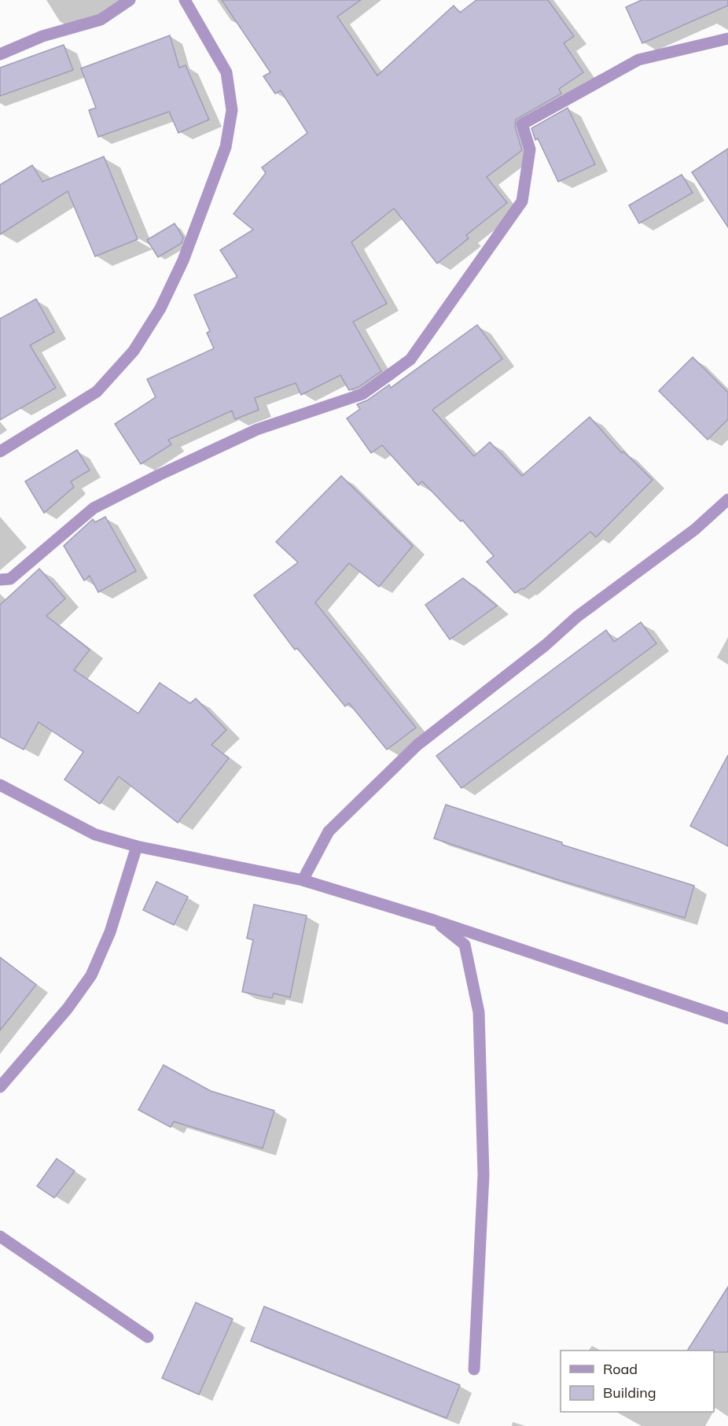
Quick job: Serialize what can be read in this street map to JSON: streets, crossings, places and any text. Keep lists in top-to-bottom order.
{
  "legend": ["Road", "Building"]
}
